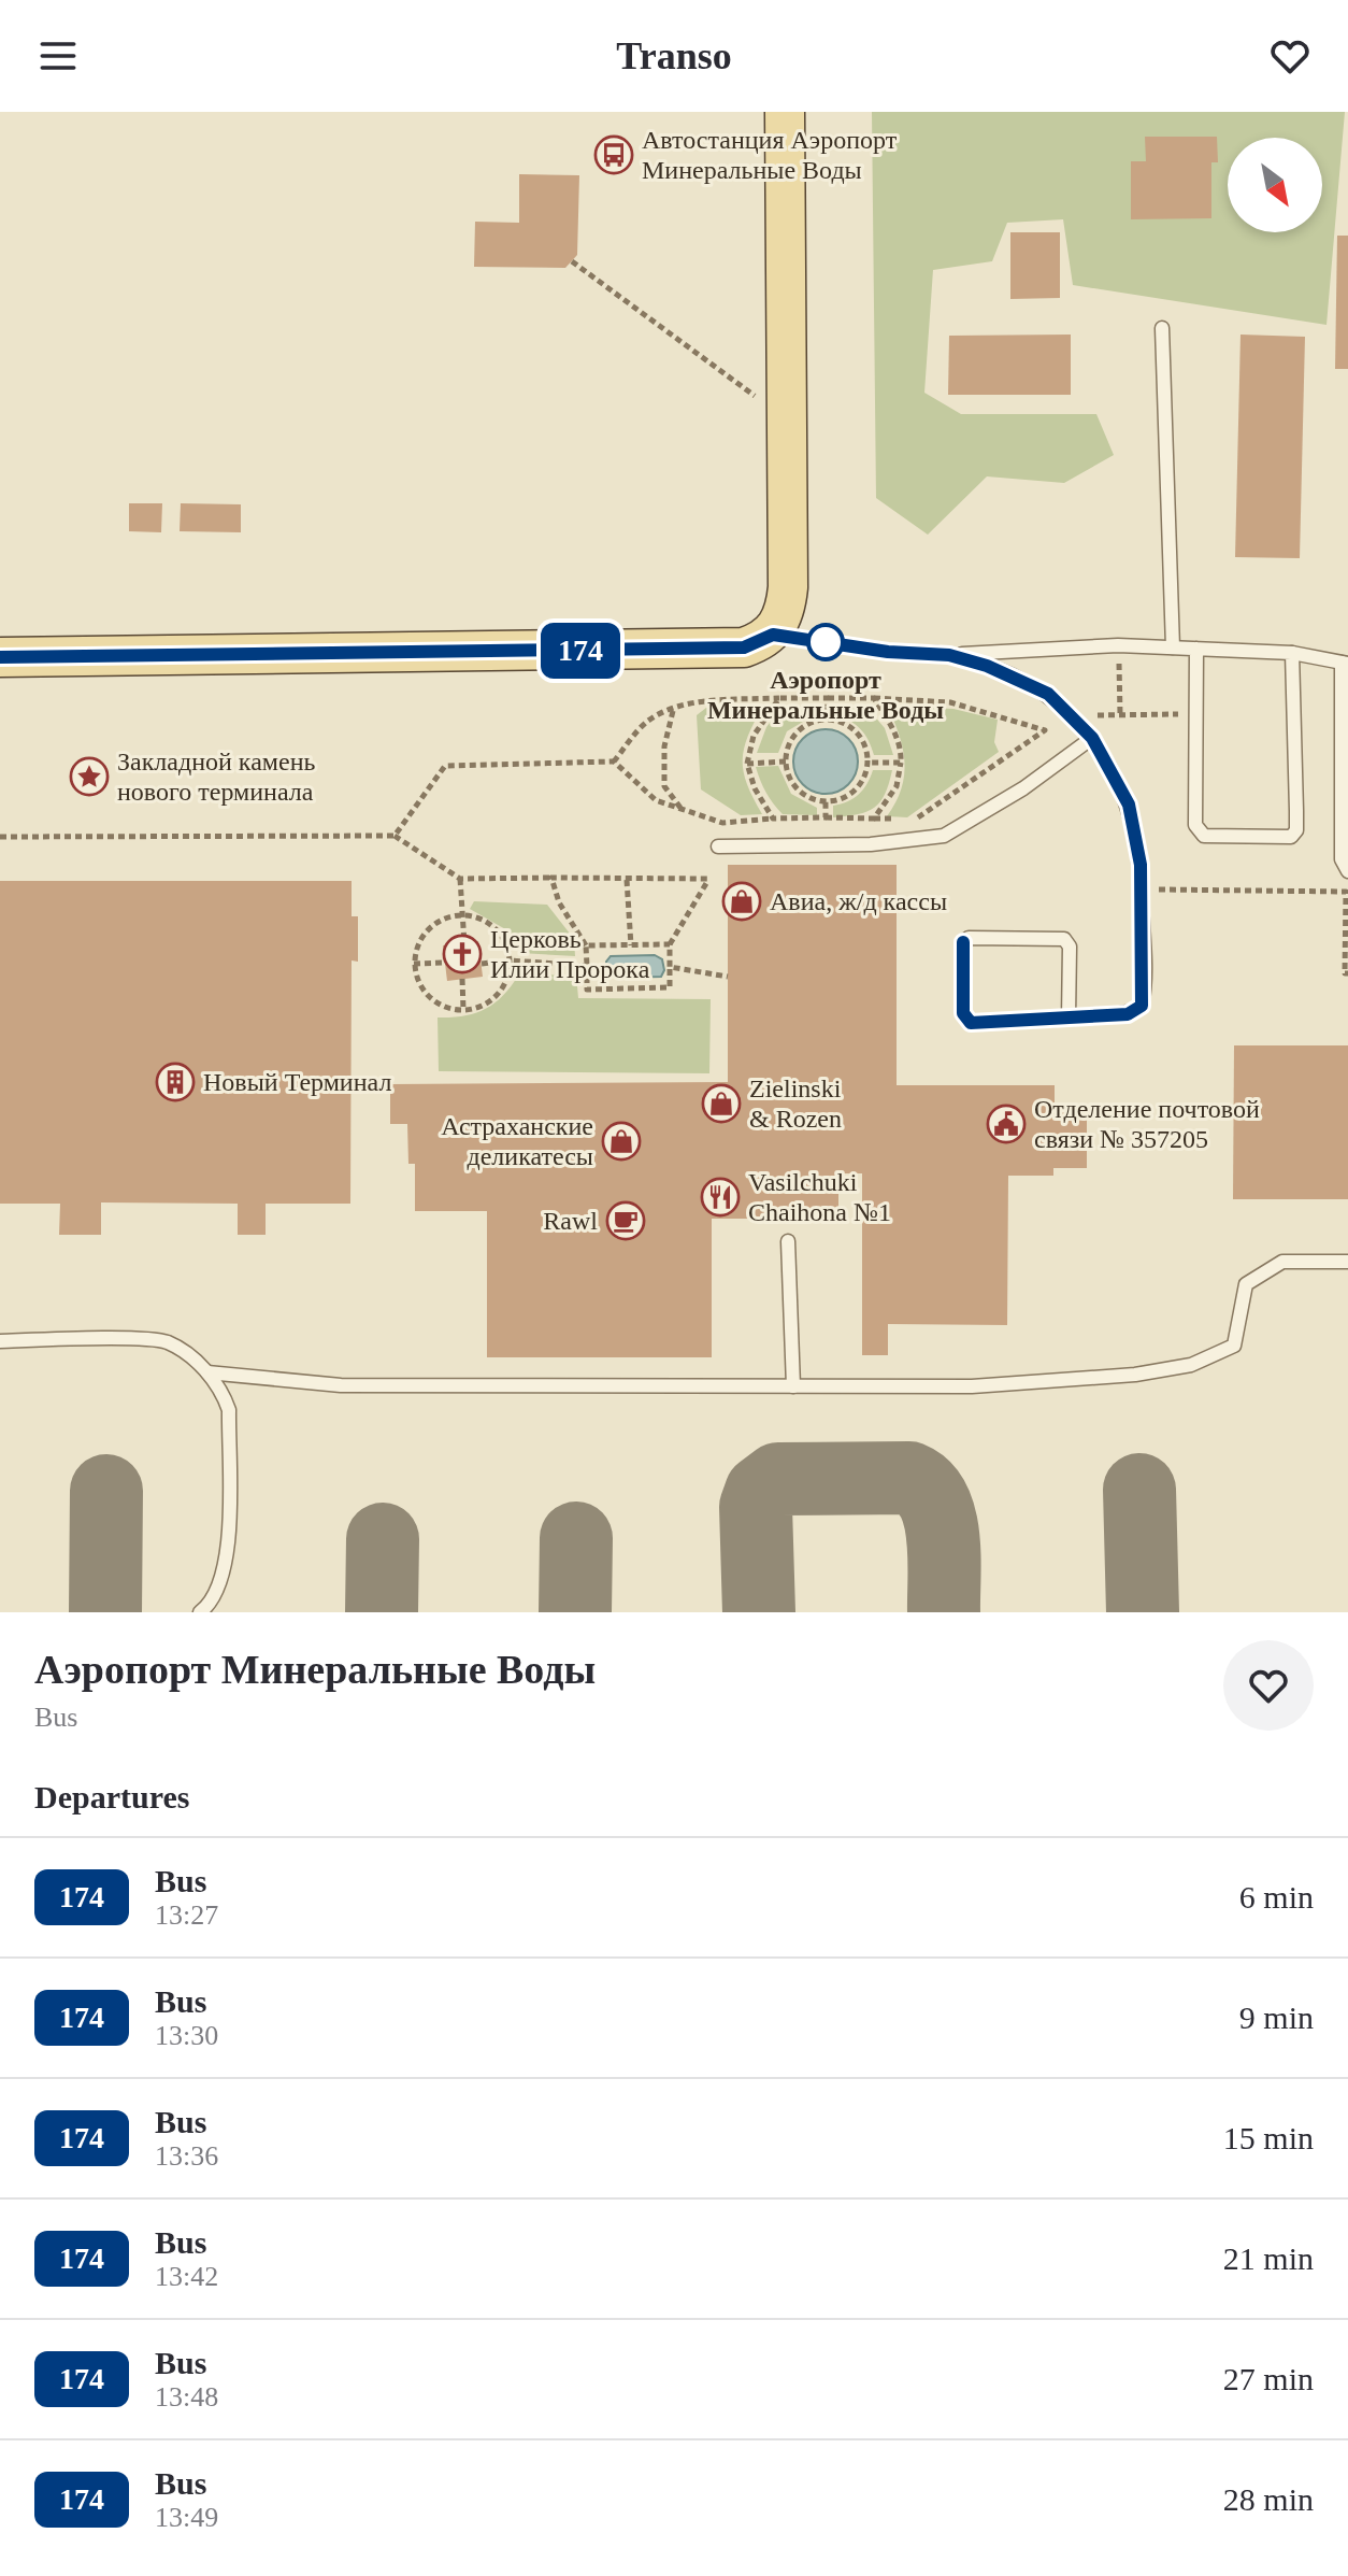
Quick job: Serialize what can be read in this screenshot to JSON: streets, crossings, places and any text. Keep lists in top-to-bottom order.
{
  "places": {
    "bus stop": ["Автостанция Аэропорт Минеральные Воды"],
    "other": ["Аэропорт Минеральные Воды"],
    "place": ["Закладной камень нового терминала"],
    "shop": ["Авиа, ж/д кассы", "Zielinski & Rozen", "Астраханские деликатесы"],
    "church": ["Церковь Илии Пророка"],
    "building": ["Новый Терминал"],
    "public building": ["Отделение почтовой связи № 357205"],
    "restaurant": ["Vasilchuki Chaihona №1"],
    "cafe": ["Rawl"]
  },
  "lines": ["bus line 174"],
  "north": "bottom right",
  "page": {
    "header": "Transo",
    "on_map": "174",
    "heading": [
      ["Аэропорт Минеральные Воды", "Bus"],
      "Departures"
    ],
    "list": [
      {
        "mark": "174",
        "name": "Bus",
        "note": "13:27",
        "value": "6 min"
      },
      {
        "mark": "174",
        "name": "Bus",
        "note": "13:30",
        "value": "9 min"
      },
      {
        "mark": "174",
        "name": "Bus",
        "note": "13:36",
        "value": "15 min"
      },
      {
        "mark": "174",
        "name": "Bus",
        "note": "13:42",
        "value": "21 min"
      },
      {
        "mark": "174",
        "name": "Bus",
        "note": "13:48",
        "value": "27 min"
      },
      {
        "mark": "174",
        "name": "Bus",
        "note": "13:49",
        "value": "28 min"
      }
    ]
  }
}
